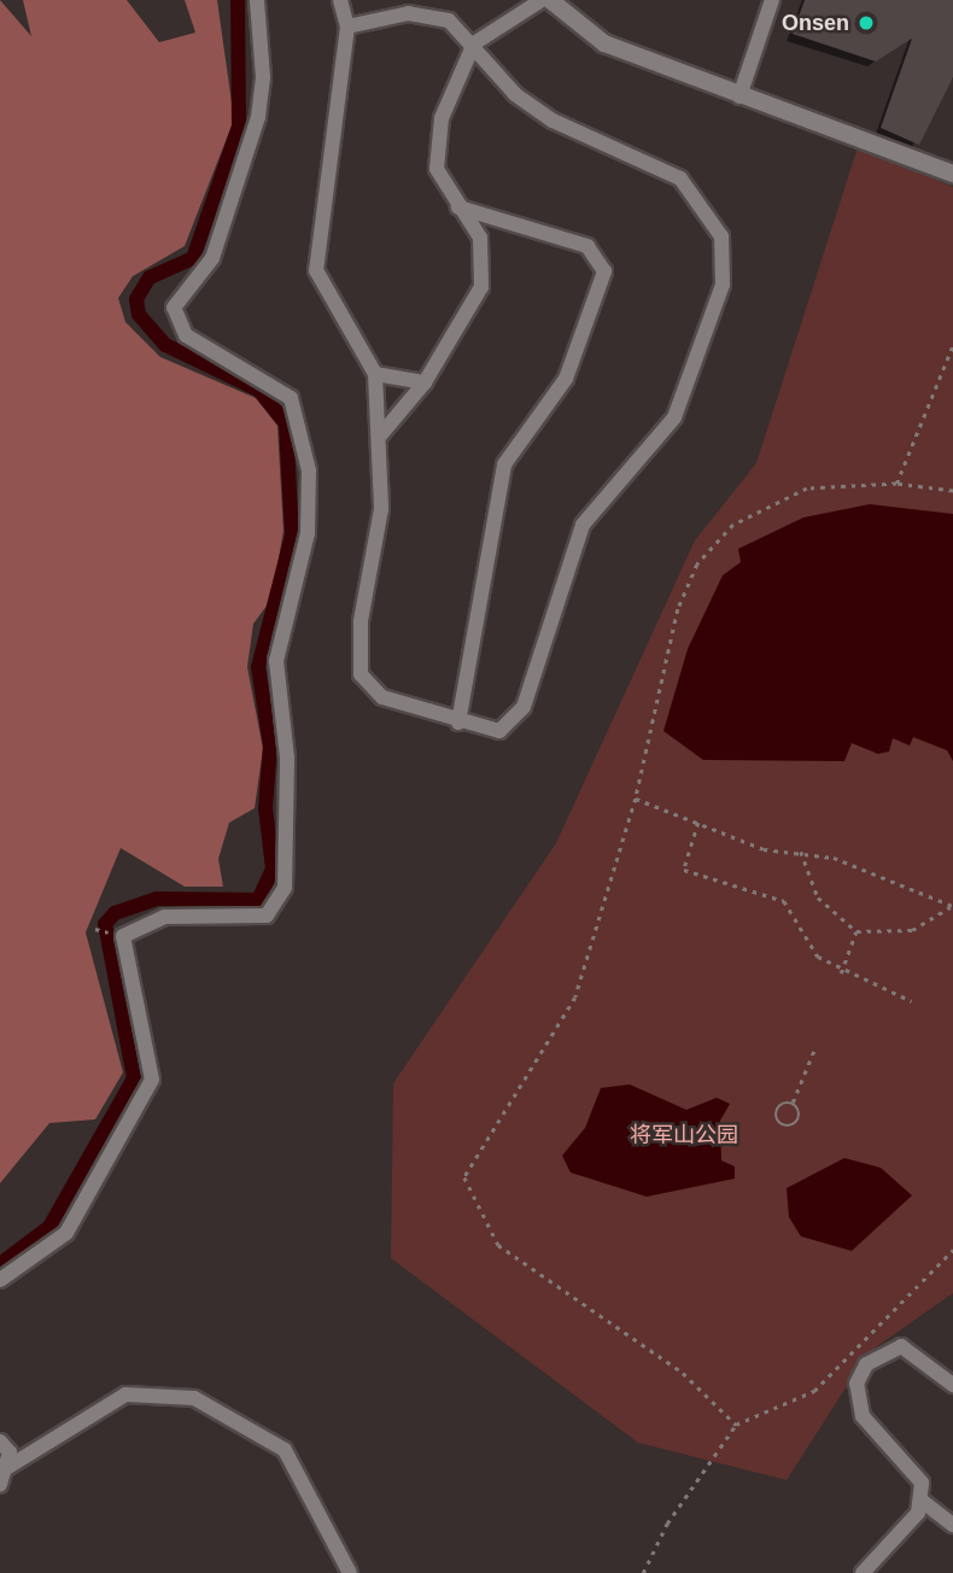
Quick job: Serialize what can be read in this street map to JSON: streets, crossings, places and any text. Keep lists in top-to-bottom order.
{
  "parks": ["将军山公园"],
  "places": ["Onsen"]
}
